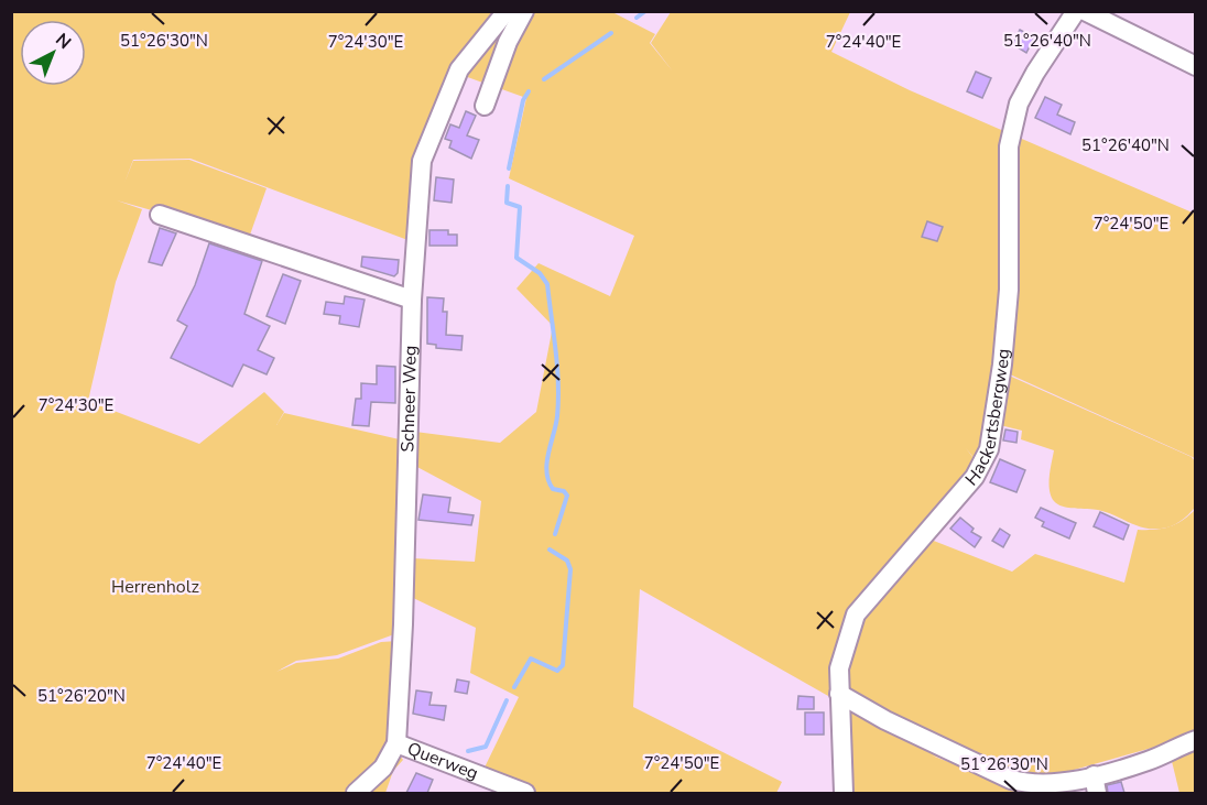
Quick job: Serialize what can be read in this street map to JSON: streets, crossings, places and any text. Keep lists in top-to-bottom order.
{
  "streets": {
    "street": ["Schneer Weg", "Hackertsbergweg", "Querweg"]
  },
  "crossings": [
    ["Schneer Weg", "Querweg"]
  ],
  "parks": ["Herrenholz"],
  "north": "top right",
  "coordinates": [
    "51°26'30\"N",
    "51°26'40\"N",
    "7°24'30\"E",
    "7°24'40\"E",
    "7°24'50\"E",
    "51°26'20\"N"
  ]
}
